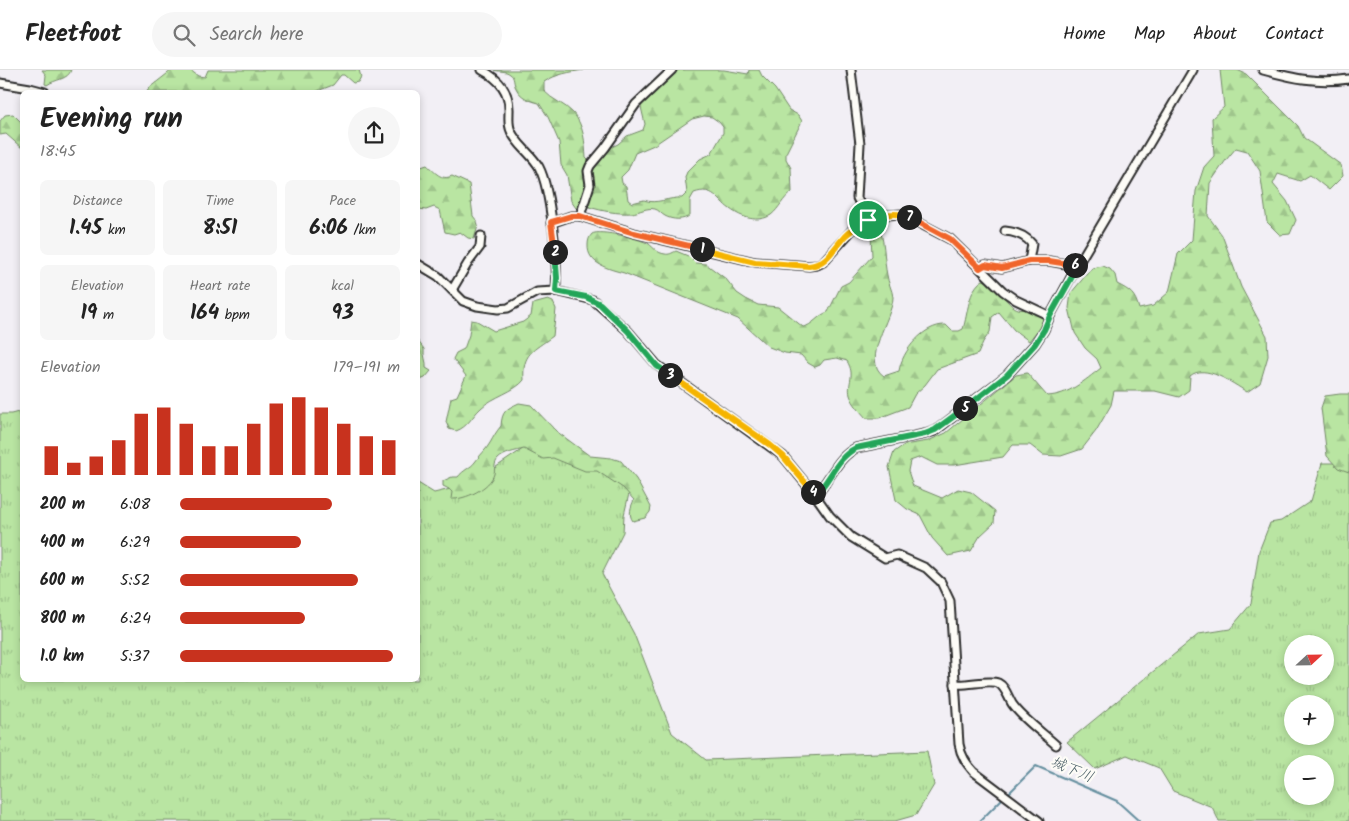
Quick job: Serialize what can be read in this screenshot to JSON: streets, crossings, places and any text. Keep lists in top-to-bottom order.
{
  "water": ["城下川"],
  "north": "right",
  "page": {
    "header": "Fleetfoot",
    "search": "Search here",
    "nav": [
      "Home",
      "Map",
      "About",
      "Contact"
    ],
    "heading": ["Evening run", "18:45"],
    "stats": [
      ["Distance", "1.45 km"],
      ["Time", "8:51"],
      ["Pace", "6:06 /km"],
      ["Elevation", "19 m"],
      ["Heart rate", "164 bpm"],
      ["kcal", "93"]
    ],
    "pins": [
      "7",
      "1",
      "2",
      "6",
      "3",
      "5",
      "4"
    ],
    "chart": ["Elevation", "179–191 m"],
    "list": [
      {
        "name": "200 m",
        "note": "6:08"
      },
      {
        "name": "400 m",
        "note": "6:29"
      },
      {
        "name": "600 m",
        "note": "5:52"
      },
      {
        "name": "800 m",
        "note": "6:24"
      },
      {
        "name": "1.0 km",
        "note": "5:37"
      }
    ],
    "map_buttons": ["+", "−"]
  }
}
